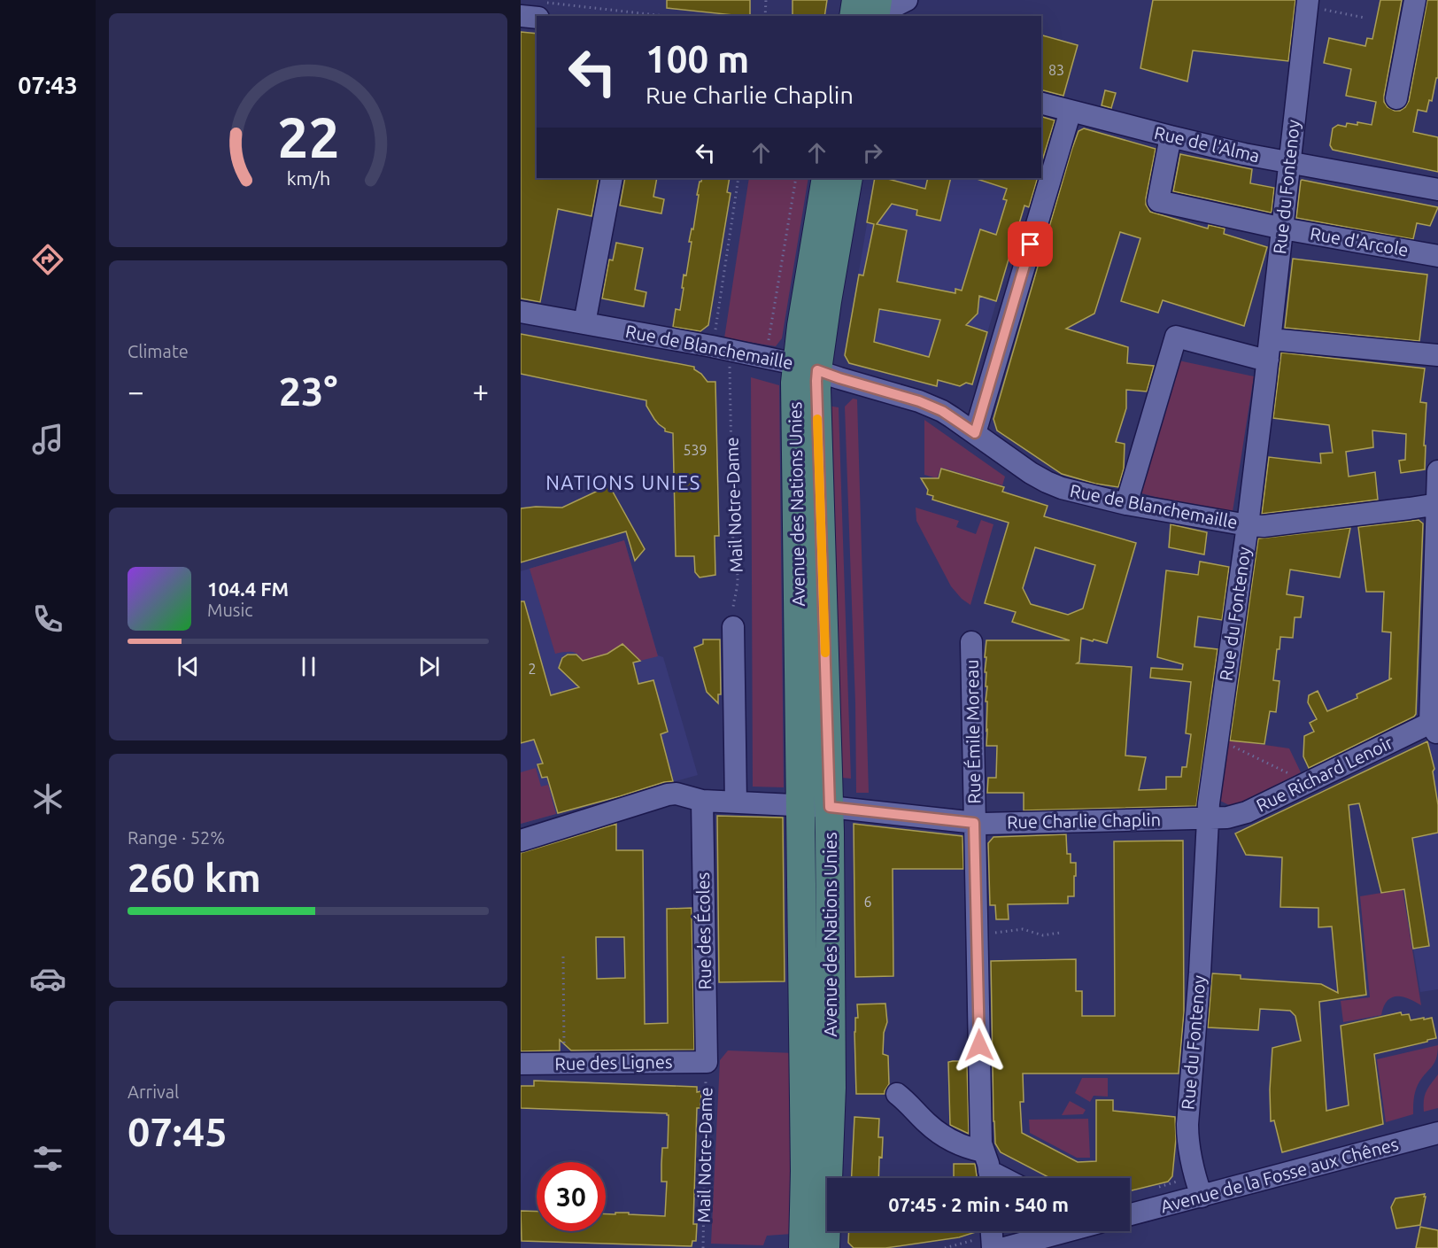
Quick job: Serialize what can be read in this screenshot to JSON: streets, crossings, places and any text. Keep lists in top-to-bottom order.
{
  "streets": {
    "main road": ["Avenue des Nations Unies"],
    "street": [
      "Rue de l'Alma",
      "Rue du Fontenoy",
      "Rue d'Arcole",
      "Rue de Blanchemaille",
      "Rue Émile Moreau",
      "Rue Richard Lenoir",
      "Rue Charlie Chaplin",
      "Rue des Écoles",
      "Rue des Lignes",
      "Avenue de la Fosse aux Chênes"
    ],
    "path": ["Mail Notre-Dame"]
  },
  "crossings": [
    ["Rue de l'Alma", "Rue du Fontenoy"],
    ["Rue de l'Alma", "Rue d'Arcole"],
    ["Rue du Fontenoy", "Rue d'Arcole"],
    ["Rue du Fontenoy", "Rue de Blanchemaille"],
    ["Rue du Fontenoy", "Rue Richard Lenoir"],
    ["Rue du Fontenoy", "Rue Charlie Chaplin"],
    ["Rue du Fontenoy", "Avenue de la Fosse aux Chênes"],
    ["Rue de Blanchemaille", "Avenue des Nations Unies"],
    ["Avenue des Nations Unies", "Rue Charlie Chaplin"],
    ["Mail Notre-Dame", "Rue des Écoles"],
    ["Mail Notre-Dame", "Rue des Lignes"],
    ["Rue Émile Moreau", "Rue Charlie Chaplin"],
    ["Rue Richard Lenoir", "Rue Charlie Chaplin"],
    ["Rue Charlie Chaplin", "Rue des Écoles"],
    ["Rue des Écoles", "Rue des Lignes"]
  ],
  "districts": ["NATIONS UNIES"],
  "house_numbers": [
    "83",
    "539",
    "2",
    "6"
  ],
  "page": {
    "tabs": "07:43",
    "turn": ["100 m", "Rue Charlie Chaplin"],
    "tile": [
      "Climate",
      ["Range · 52%", "260 km"],
      ["Arrival", "07:45"]
    ],
    "heat": ["−", "23°", "+"],
    "song": ["104.4 FM", "Music"],
    "limit": "30",
    "trip": "07:45 · 2 min · 540 m",
    "gauge": ["22", "km/h"]
  }
}
